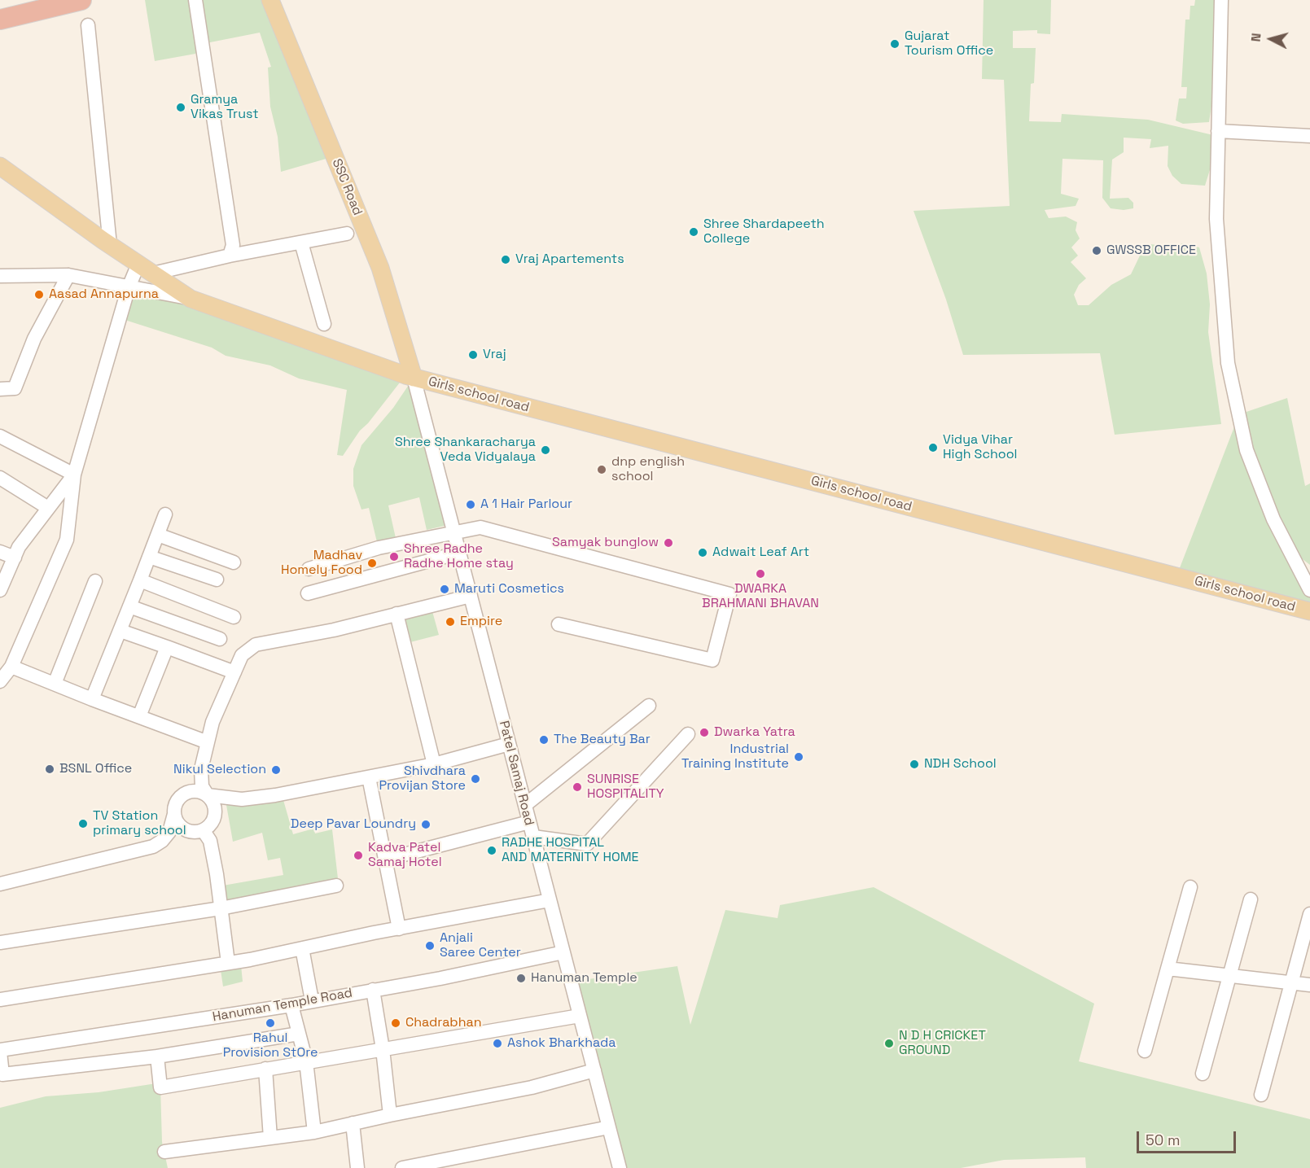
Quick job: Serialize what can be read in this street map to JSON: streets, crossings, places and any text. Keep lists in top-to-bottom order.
{
  "streets": {
    "main road": ["SSC Road", "Girls school road"],
    "street": ["Patel Samaj Road", "Hanuman Temple Road"]
  },
  "crossings": [
    ["SSC Road", "Girls school road"],
    ["SSC Road", "Patel Samaj Road"],
    ["Girls school road", "Patel Samaj Road"],
    ["Patel Samaj Road", "Hanuman Temple Road"]
  ],
  "places": [
    "Gujarat Tourism Office",
    "Gramya Vikas Trust",
    "Shree Shardapeeth College",
    "GWSSB OFFICE",
    "Vraj Apartements",
    "Aasad Annapurna",
    "Vraj",
    "Vidya Vihar High School",
    "Shree Shankaracharya Veda Vidyalaya",
    "dnp english school",
    "A 1 Hair Parlour",
    "Samyak bunglow",
    "Adwait Leaf Art",
    "Shree Radhe Radhe Home stay",
    "Madhav Homely Food",
    "DWARKA BRAHMANI BHAVAN",
    "Maruti Cosmetics",
    "Empire",
    "Dwarka Yatra",
    "The Beauty Bar",
    "Industrial Training Institute",
    "NDH School",
    "BSNL Office",
    "Nikul Selection",
    "Shivdhara Provijan Store",
    "SUNRISE HOSPITALITY",
    "TV Station primary school",
    "Deep Pavar Loundry",
    "RADHE HOSPITAL AND MATERNITY HOME",
    "Kadva Patel Samaj Hotel",
    "Anjali Saree Center",
    "Hanuman Temple",
    "Rahul Provision StOre",
    "Chadrabhan",
    "Ashok Bharkhada",
    "N D H CRICKET GROUND"
  ],
  "scale_bar": "50 m",
  "north": "left"
}
